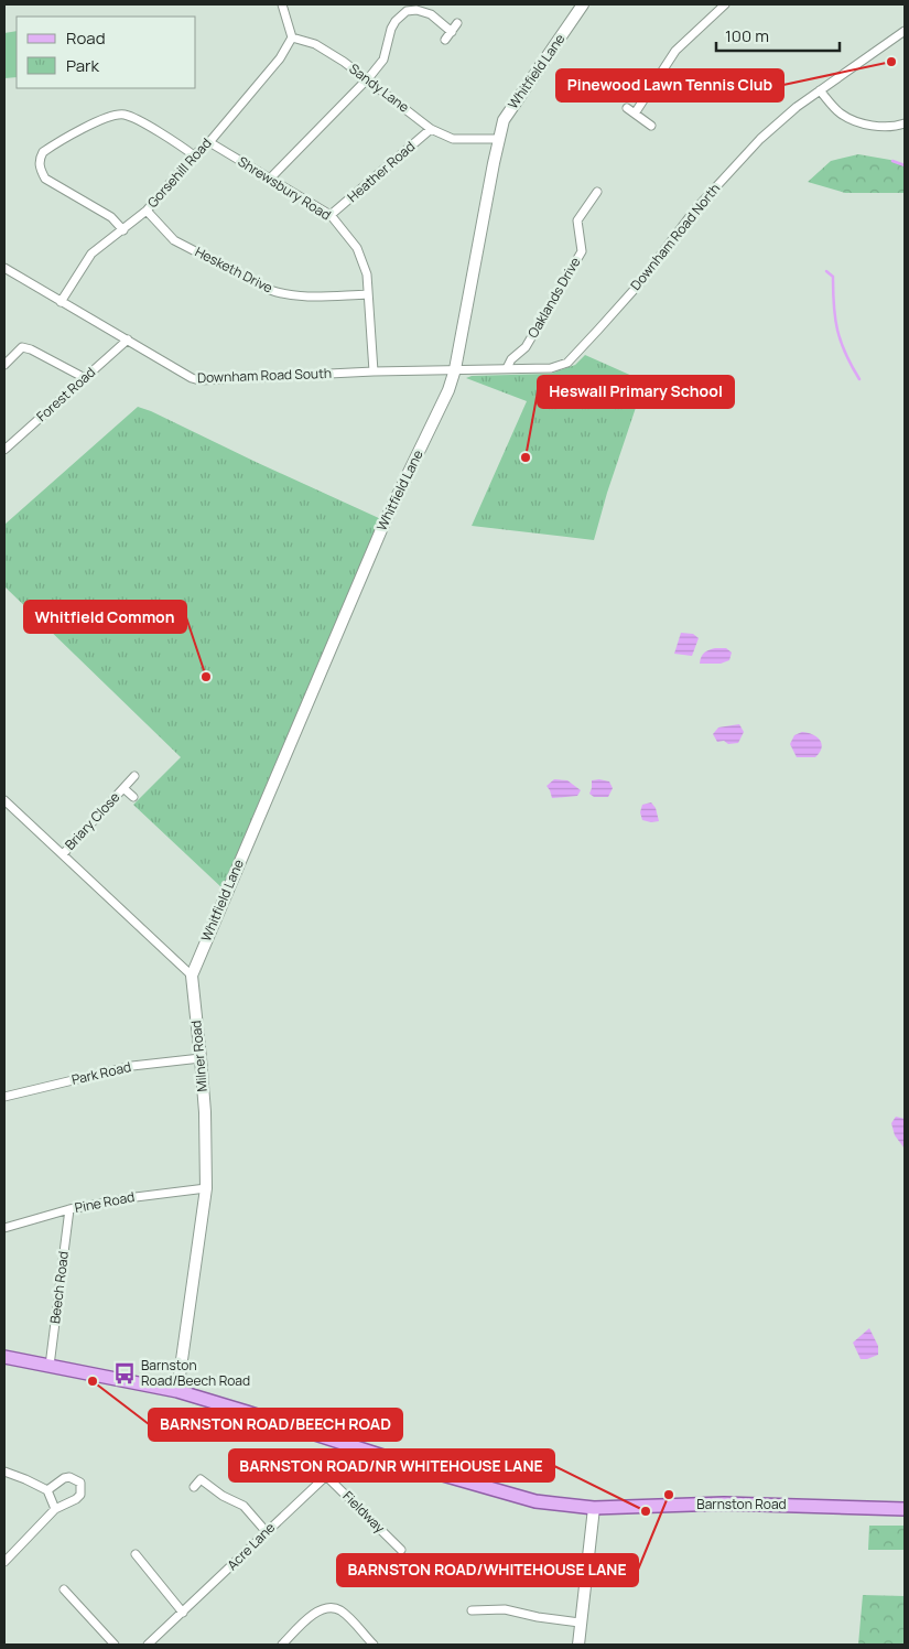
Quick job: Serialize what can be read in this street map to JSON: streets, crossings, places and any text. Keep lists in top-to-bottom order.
{
  "streets": {
    "main road": ["Barnston Road"],
    "street": [
      "Whitfield Lane",
      "Sandy Lane",
      "Heather Road",
      "Gorsehill Road",
      "Shrewsbury Road",
      "Downham Road North",
      "Hesketh Drive",
      "Oaklands Drive",
      "Downham Road South",
      "Forest Road",
      "Briary Close",
      "Milner Road",
      "Park Road",
      "Pine Road",
      "Beech Road",
      "Fieldway",
      "Acre Lane"
    ]
  },
  "crossings": [
    ["Whitfield Lane", "Sandy Lane"],
    ["Whitfield Lane", "Downham Road North"],
    ["Whitfield Lane", "Downham Road South"],
    ["Whitfield Lane", "Milner Road"],
    ["Sandy Lane", "Heather Road"],
    ["Sandy Lane", "Gorsehill Road"],
    ["Heather Road", "Shrewsbury Road"],
    ["Gorsehill Road", "Shrewsbury Road"],
    ["Gorsehill Road", "Hesketh Drive"],
    ["Gorsehill Road", "Downham Road South"],
    ["Shrewsbury Road", "Hesketh Drive"],
    ["Shrewsbury Road", "Downham Road South"],
    ["Downham Road North", "Oaklands Drive"],
    ["Downham Road North", "Downham Road South"],
    ["Downham Road South", "Forest Road"],
    ["Milner Road", "Park Road"],
    ["Milner Road", "Pine Road"],
    ["Milner Road", "Barnston Road"],
    ["Pine Road", "Beech Road"],
    ["Beech Road", "Barnston Road"],
    ["Barnston Road", "Acre Lane"],
    ["Fieldway", "Acre Lane"]
  ],
  "places": {
    "other": [
      "Pinewood Lawn Tennis Club",
      "Heswall Primary School",
      "Whitfield Common",
      "BARNSTON ROAD/BEECH ROAD",
      "BARNSTON ROAD/WHITEHOUSE LANE",
      "BARNSTON ROAD/NR WHITEHOUSE LANE"
    ],
    "bus stop": ["Barnston Road/Beech Road"]
  },
  "legend": ["Road", "Park"],
  "scale_bar": "100 m"
}
